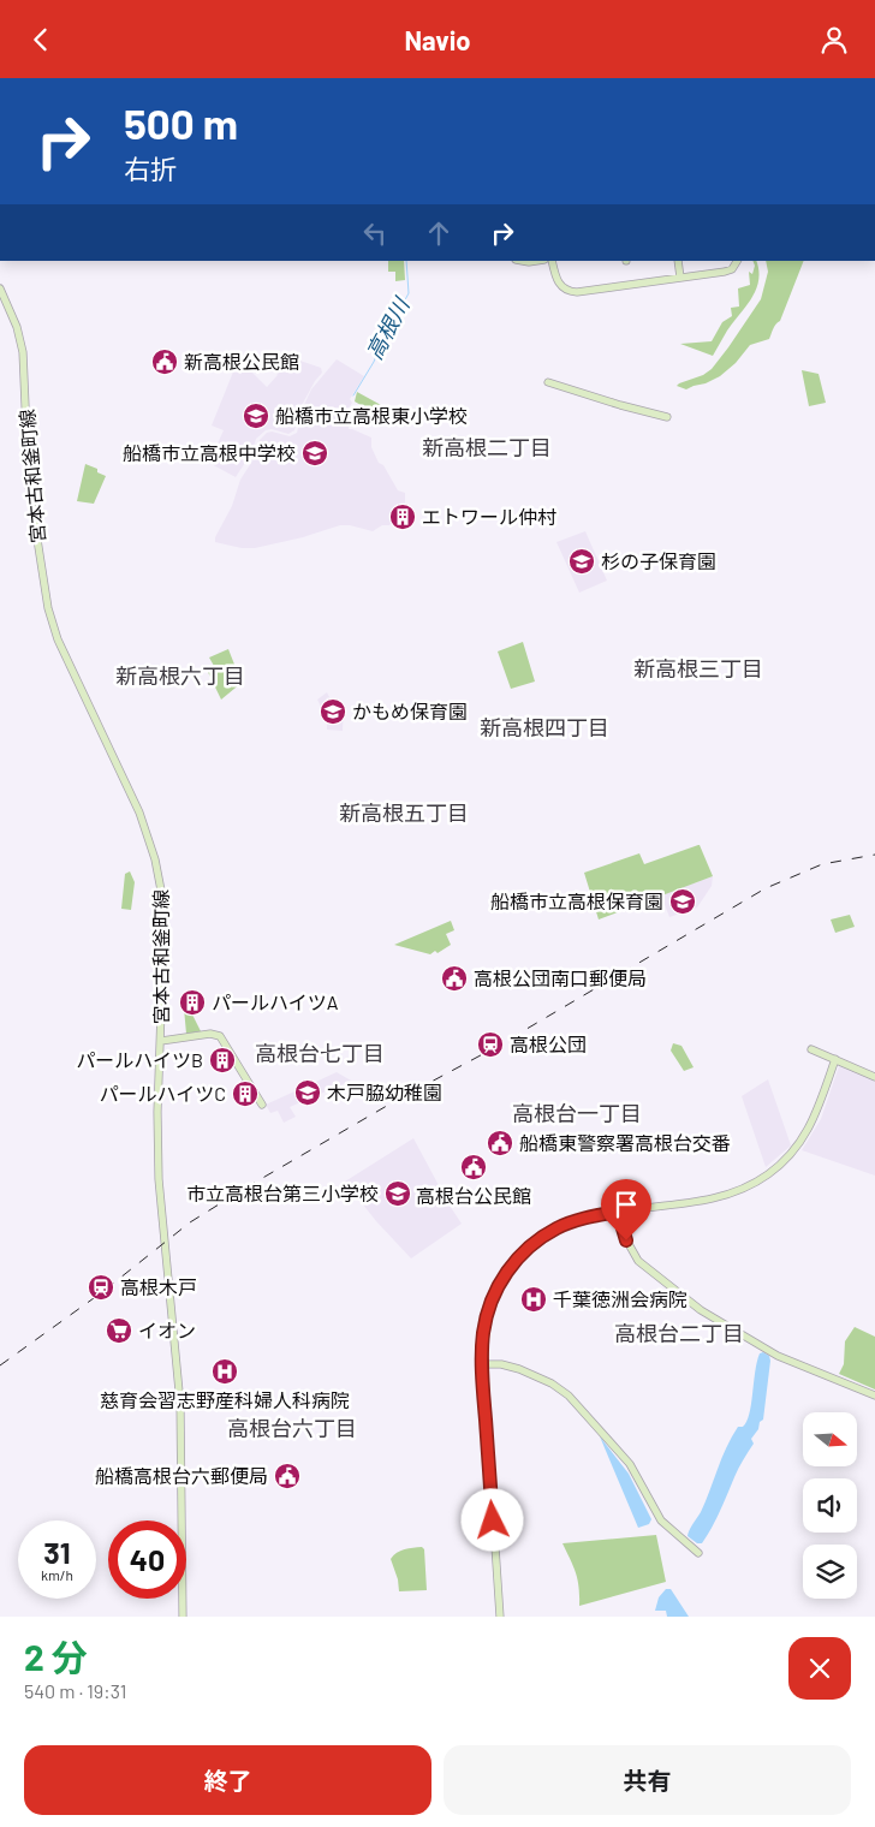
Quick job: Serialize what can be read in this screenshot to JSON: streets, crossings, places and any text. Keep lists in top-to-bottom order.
{
  "streets": {
    "street": ["宮本古和釜町線"]
  },
  "districts": [
    "新高根二丁目",
    "新高根三丁目",
    "新高根六丁目",
    "新高根四丁目",
    "新高根五丁目",
    "高根台七丁目",
    "高根台一丁目",
    "高根台二丁目",
    "高根台六丁目"
  ],
  "water": ["高根川"],
  "places": {
    "public building": [
      "新高根公民館",
      "高根公団南口郵便局",
      "船橋東警察署高根台交番",
      "高根台公民館",
      "船橋高根台六郵便局"
    ],
    "school or university": [
      "船橋市立高根東小学校",
      "船橋市立高根中学校",
      "杉の子保育園",
      "かもめ保育園",
      "船橋市立高根保育園",
      "木戸脇幼稚園",
      "市立高根台第三小学校"
    ],
    "building": [
      "エトワール仲村",
      "パールハイツA",
      "パールハイツB",
      "パールハイツC"
    ],
    "station": ["高根公団", "高根木戸"],
    "hospital": ["千葉徳洲会病院", "慈育会習志野産科婦人科病院"],
    "supermarket": ["イオン"]
  },
  "north": "right",
  "page": {
    "header": "Navio",
    "turn": ["500 m", "右折"],
    "speed": "31 km/h",
    "limit": "40",
    "heading": ["2 分", "540 m · 19:31"],
    "buttons": ["終了", "共有"]
  }
}
